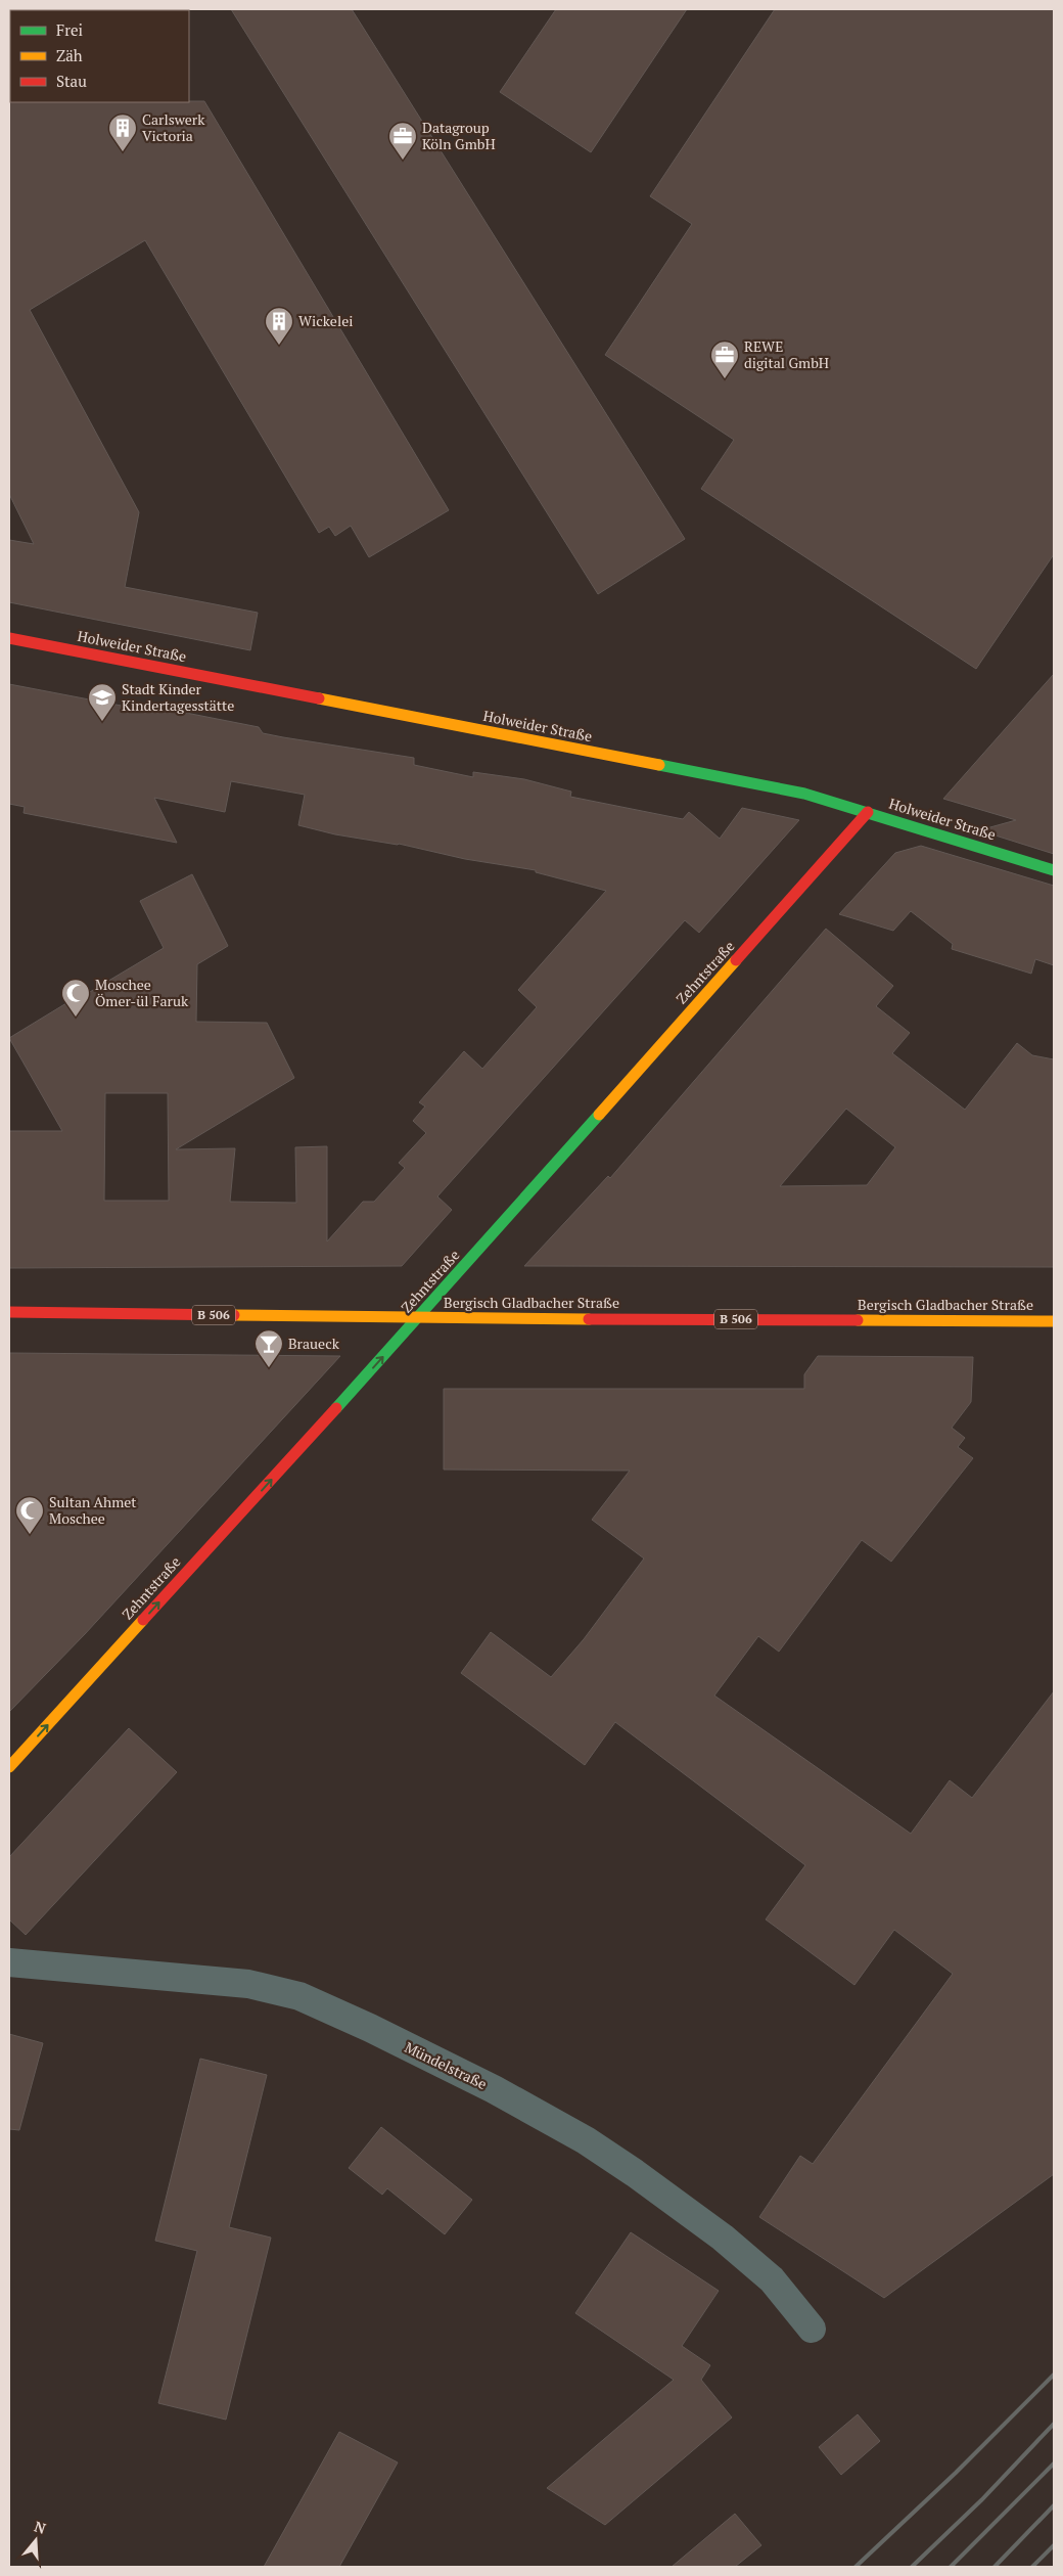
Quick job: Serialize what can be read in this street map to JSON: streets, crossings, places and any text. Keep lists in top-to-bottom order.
{
  "streets": {
    "street": [
      "Holweider Straße",
      "Zehntstraße",
      "Bergisch Gladbacher Straße",
      "B 506",
      "Mündelstraße"
    ]
  },
  "crossings": [
    ["Holweider Straße", "Zehntstraße"],
    ["Zehntstraße", "Bergisch Gladbacher Straße"]
  ],
  "one_way": ["Zehntstraße"],
  "places": {
    "building": ["Carlswerk Victoria", "Wickelei"],
    "office": ["Datagroup Köln GmbH", "REWE digital GmbH"],
    "school or university": ["Stadt Kinder Kindertagesstätte"],
    "mosque": ["Moschee Ömer-ül Faruk", "Sultan Ahmet Moschee"],
    "bar": ["Braueck"]
  },
  "legend": ["Frei", "Zäh", "Stau"],
  "north": "top"
}
